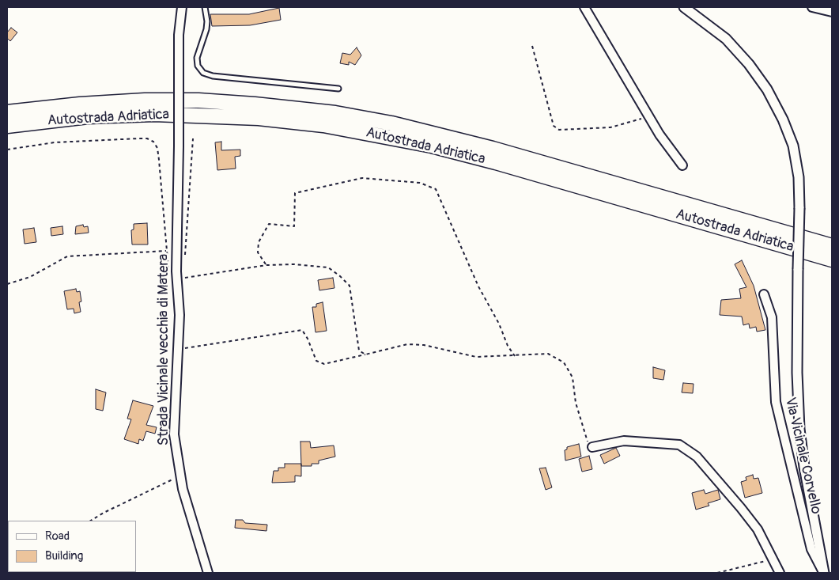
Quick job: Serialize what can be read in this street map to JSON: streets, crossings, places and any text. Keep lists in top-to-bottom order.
{
  "streets": {
    "highway": ["Autostrada Adriatica"],
    "street": ["Strada Vicinale vecchia di Matera", "Via Vicinale Corvello"]
  },
  "legend": ["Road", "Building"]
}
